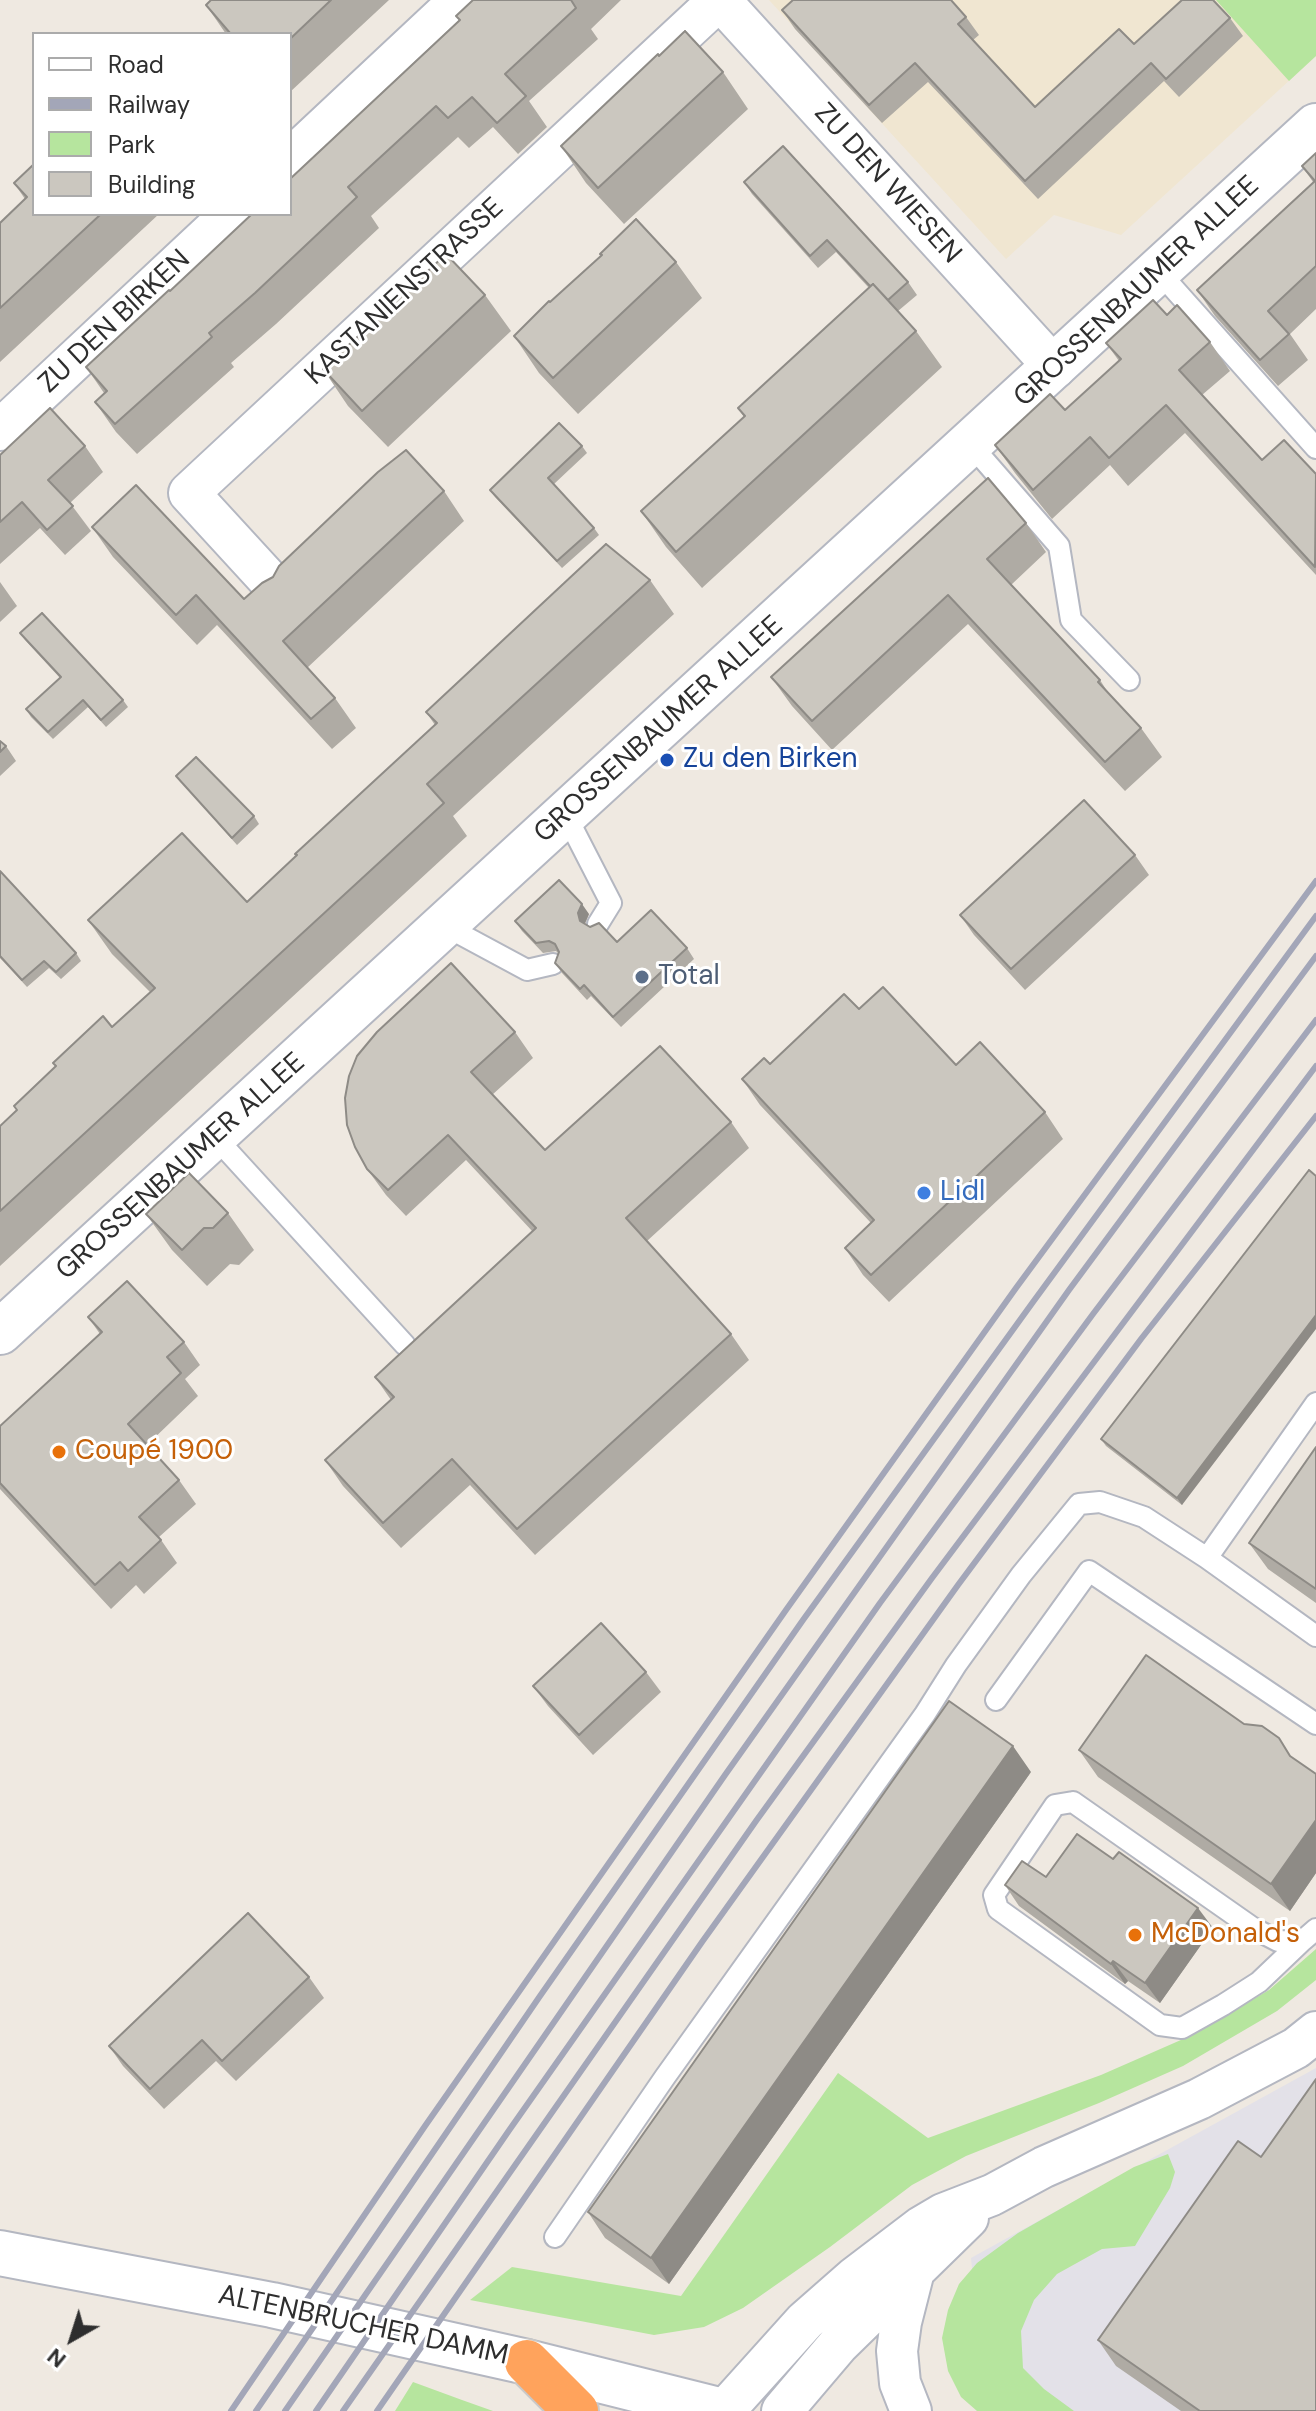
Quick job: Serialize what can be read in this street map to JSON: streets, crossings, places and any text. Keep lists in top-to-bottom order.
{
  "streets": {
    "main road": ["GROSSENBAUMER ALLEE", "ALTENBRUCHER DAMM"],
    "street": ["ZU DEN WIESEN", "KASTANIENSTRASSE", "ZU DEN BIRKEN"]
  },
  "crossings": [
    ["ZU DEN WIESEN", "KASTANIENSTRASSE"],
    ["ZU DEN WIESEN", "GROSSENBAUMER ALLEE"]
  ],
  "places": [
    "Zu den Birken",
    "Total",
    "Lidl",
    "Coupé 1900",
    "McDonald's"
  ],
  "legend": [
    "Road",
    "Railway",
    "Park",
    "Building"
  ],
  "north": "bottom left"
}
